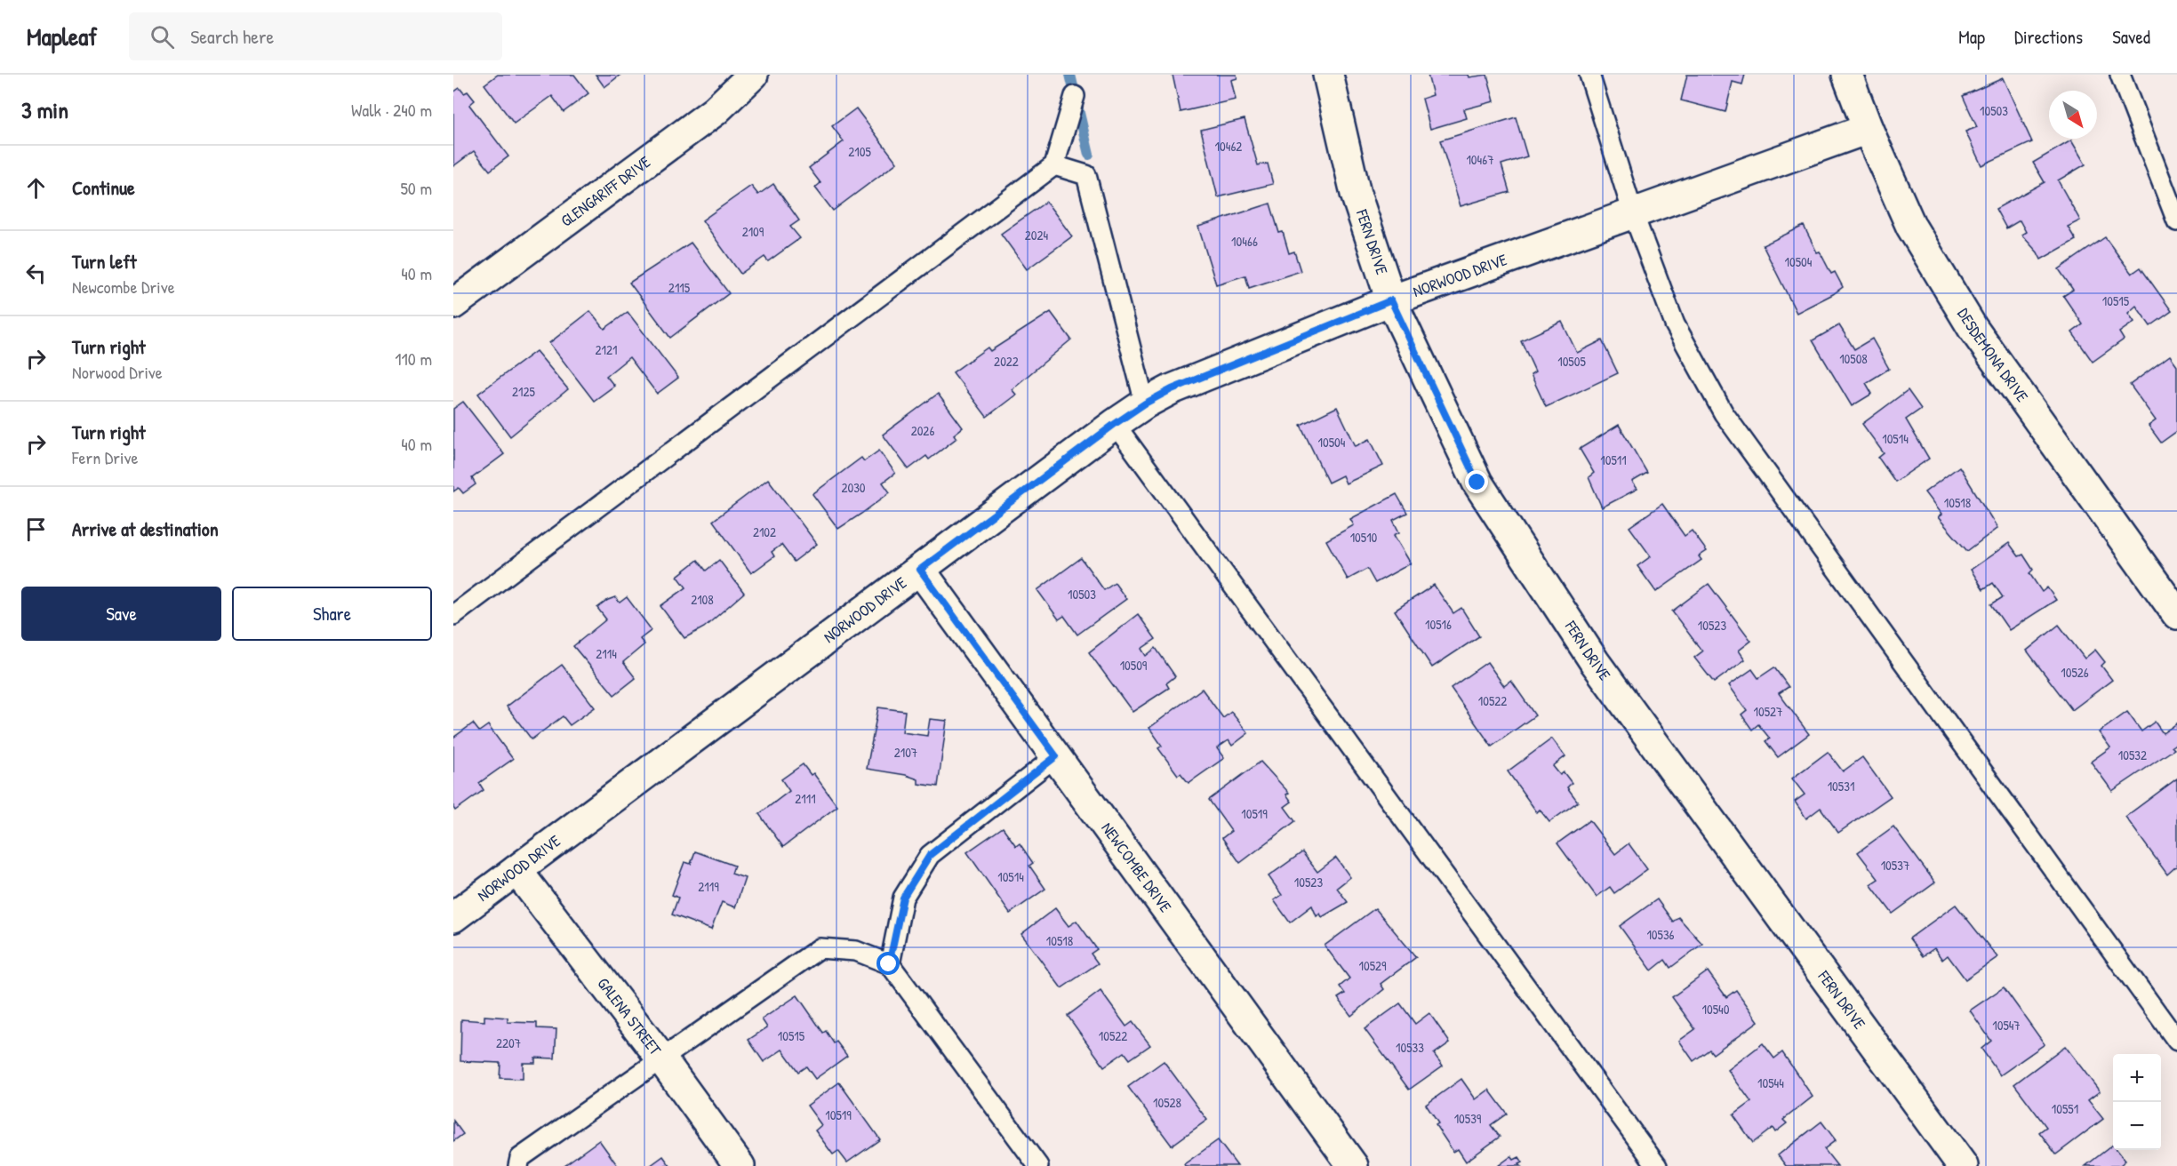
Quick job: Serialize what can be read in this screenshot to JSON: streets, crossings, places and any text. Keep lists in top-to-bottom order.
{
  "streets": {
    "street": [
      "GLENGARIFF DRIVE",
      "FERN DRIVE",
      "NORWOOD DRIVE",
      "DESDEMONA DRIVE",
      "NEWCOMBE DRIVE",
      "GALENA STREET"
    ]
  },
  "crossings": [
    ["FERN DRIVE", "NORWOOD DRIVE"],
    ["NORWOOD DRIVE", "DESDEMONA DRIVE"],
    ["NORWOOD DRIVE", "NEWCOMBE DRIVE"],
    ["NORWOOD DRIVE", "GALENA STREET"]
  ],
  "house_numbers": [
    "10503",
    "10462",
    "2105",
    "10467",
    "2109",
    "2024",
    "10466",
    "10504",
    "2115",
    "10515",
    "2121",
    "10508",
    "2022",
    "10505",
    "2125",
    "2026",
    "10514",
    "10504",
    "10511",
    "2030",
    "10518",
    "2102",
    "10510",
    "10503",
    "2108",
    "10516",
    "10523",
    "2114",
    "10509",
    "10526",
    "10522",
    "10527",
    "2107",
    "10532",
    "10531",
    "2111",
    "10519",
    "10537",
    "10514",
    "10523",
    "2119",
    "10536",
    "10518",
    "10529",
    "10540",
    "10547",
    "10515",
    "10522",
    "2207",
    "10533",
    "10544",
    "10528",
    "10551",
    "10519",
    "10539"
  ],
  "north": "bottom right",
  "page": {
    "header": "Mapleaf",
    "search": "Search here",
    "nav": ["Map", "Directions", "Saved"],
    "heading": ["3 min", "Walk · 240 m"],
    "list": [
      ["Continue", "50 m"],
      ["Turn left", "Newcombe Drive", "40 m"],
      ["Turn right", "Norwood Drive", "110 m"],
      ["Turn right", "Fern Drive", "40 m"],
      "Arrive at destination"
    ],
    "buttons": ["Save", "Share"],
    "map_buttons": ["+", "−"]
  }
}
